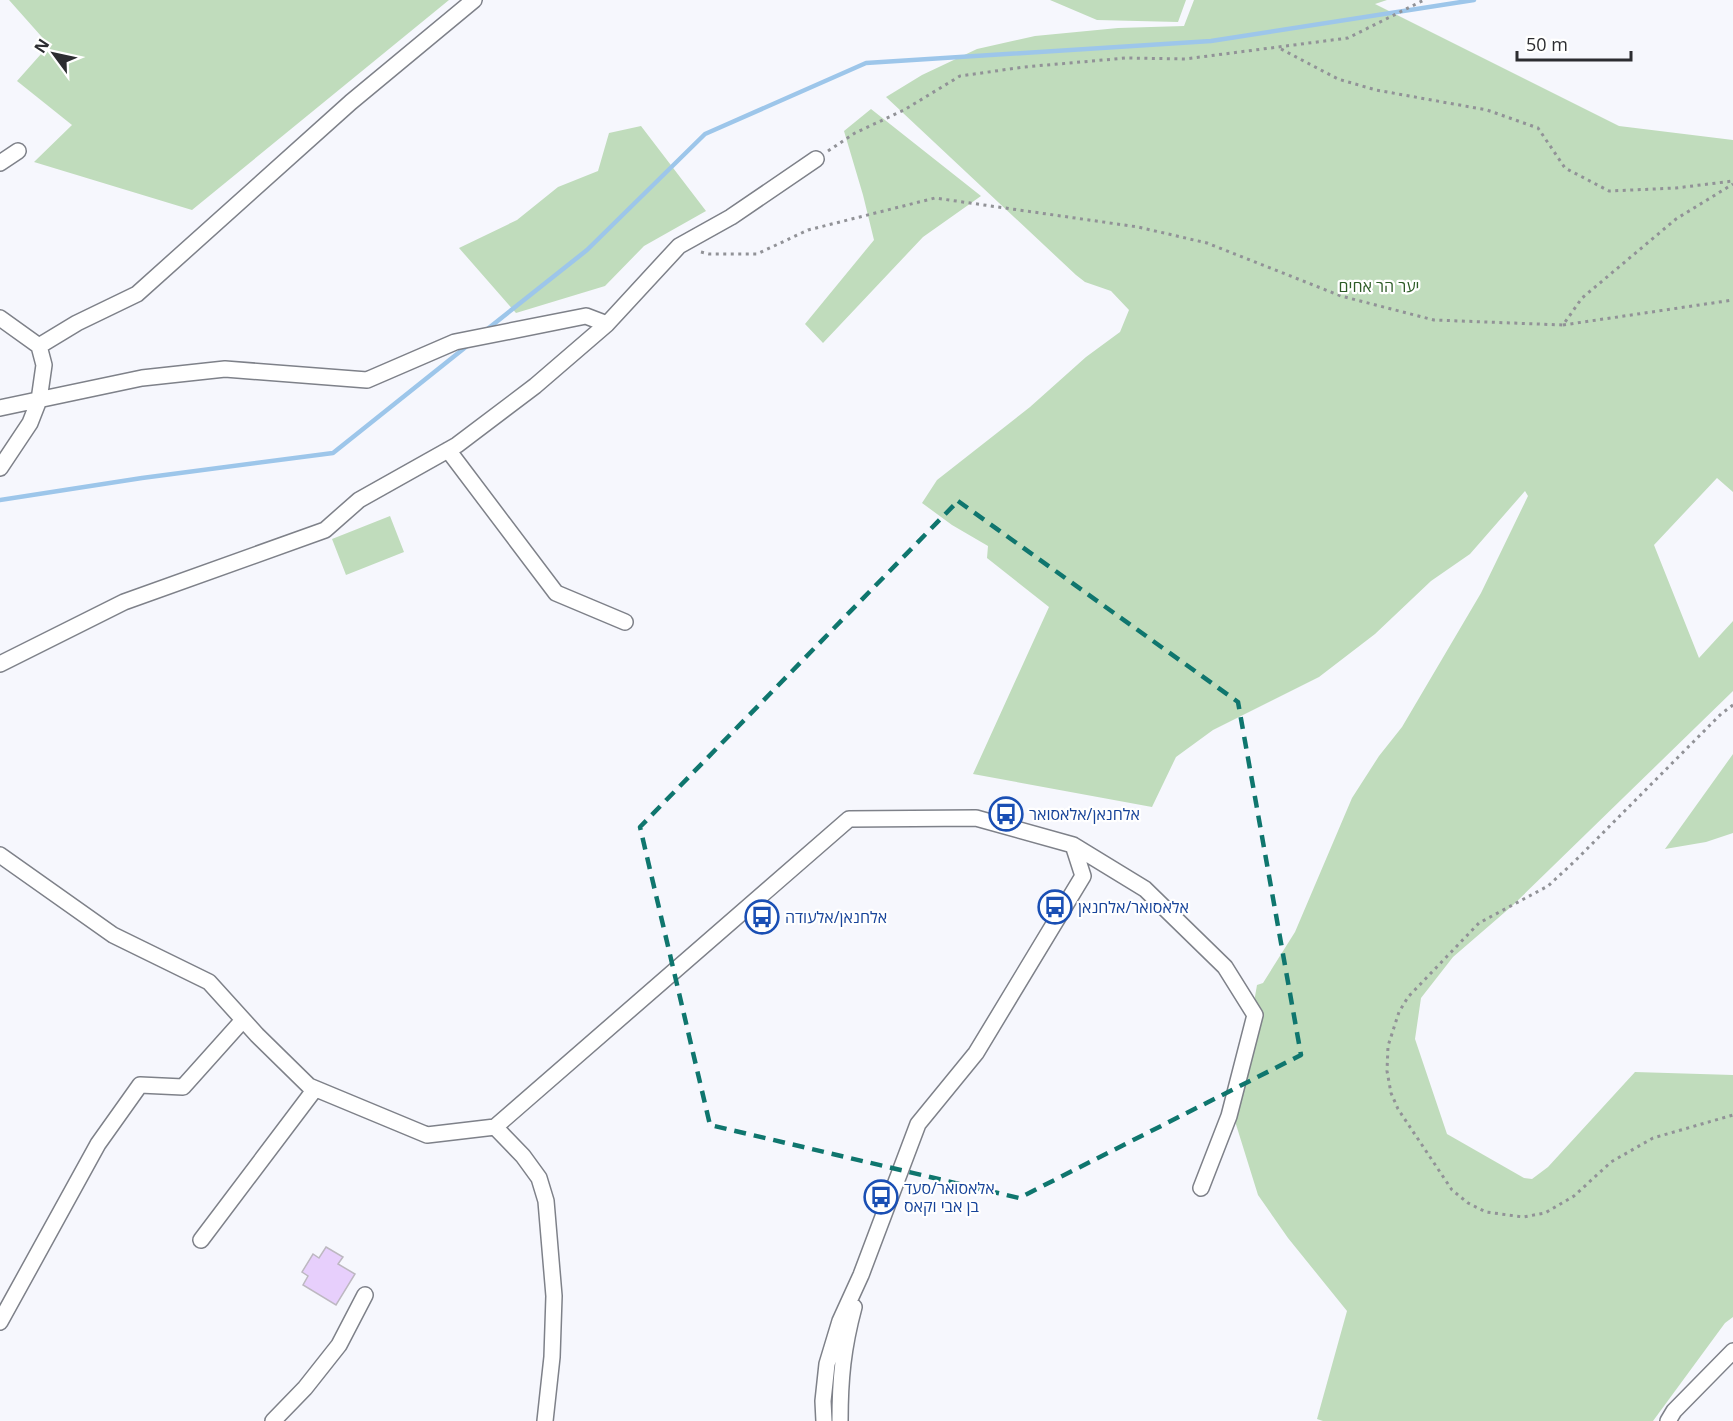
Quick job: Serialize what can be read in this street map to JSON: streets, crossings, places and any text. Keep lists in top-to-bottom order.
{
  "parks": ["יער הר אחים"],
  "places": {
    "bus stop": [
      "אלחנאן/אלאסואר",
      "אלאסואר/אלחנאן",
      "אלחנאן/אלעודה",
      "אלאסואר/סעד בן אבי וקאס"
    ]
  },
  "scale_bar": "50 m",
  "north": "top left"
}
